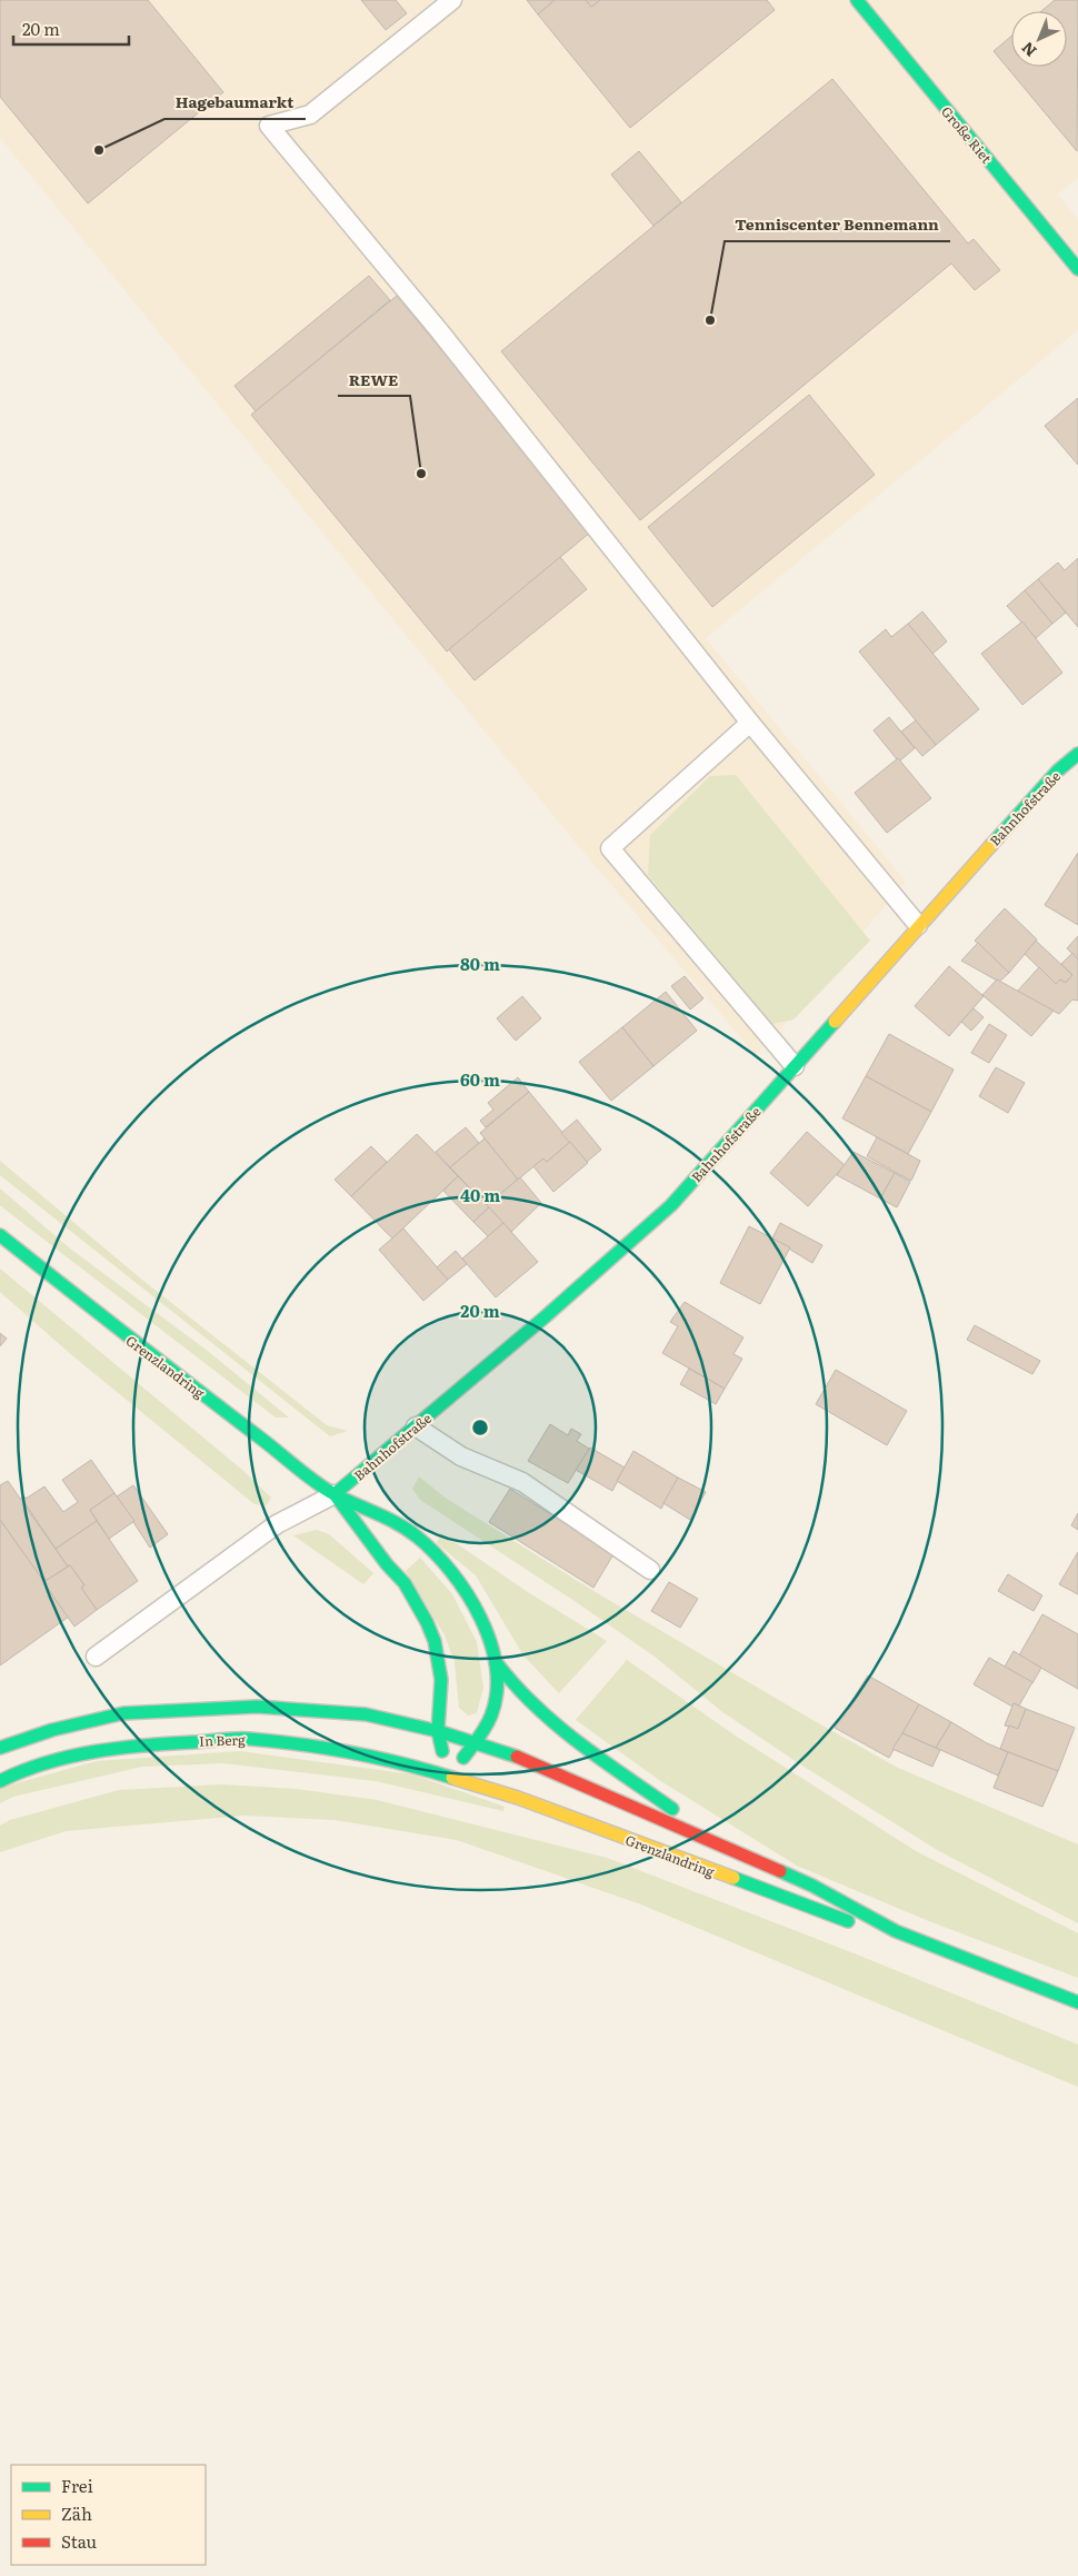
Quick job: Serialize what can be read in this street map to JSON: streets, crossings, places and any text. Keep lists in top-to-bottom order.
{
  "streets": {
    "main road": [
      "Große Riet",
      "Bahnhofstraße",
      "Grenzlandring",
      "In Berg"
    ]
  },
  "crossings": [
    ["Bahnhofstraße", "Grenzlandring"],
    ["Grenzlandring", "In Berg"]
  ],
  "places": ["Hagebaumarkt", "Tenniscenter Bennemann", "REWE"],
  "legend": ["Frei", "Zäh", "Stau"],
  "scale_bar": "20 m",
  "north": "bottom left",
  "rings": [
    "80 m",
    "60 m",
    "40 m",
    "20 m"
  ]
}
